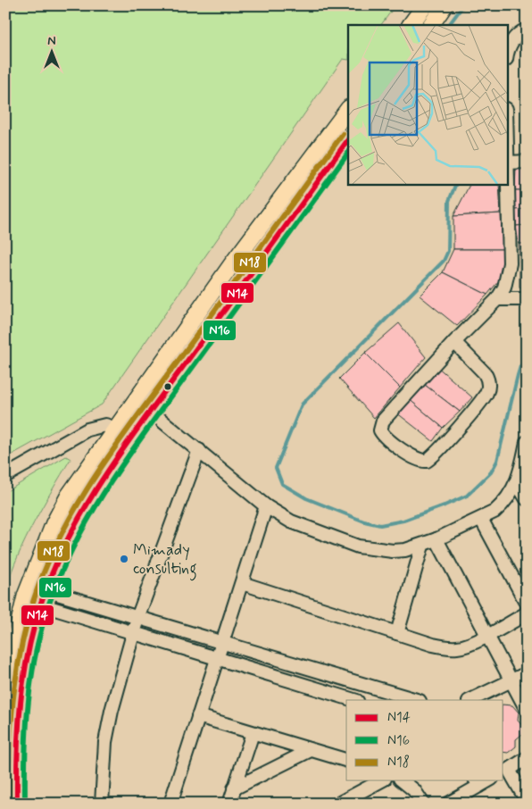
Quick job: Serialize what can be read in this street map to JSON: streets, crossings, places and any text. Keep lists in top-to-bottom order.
{
  "places": ["Mimady consulting"],
  "lines": ["transit line N18", "transit line N14", "transit line N16"],
  "legend": ["N14", "N16", "N18"],
  "north": "top"
}
